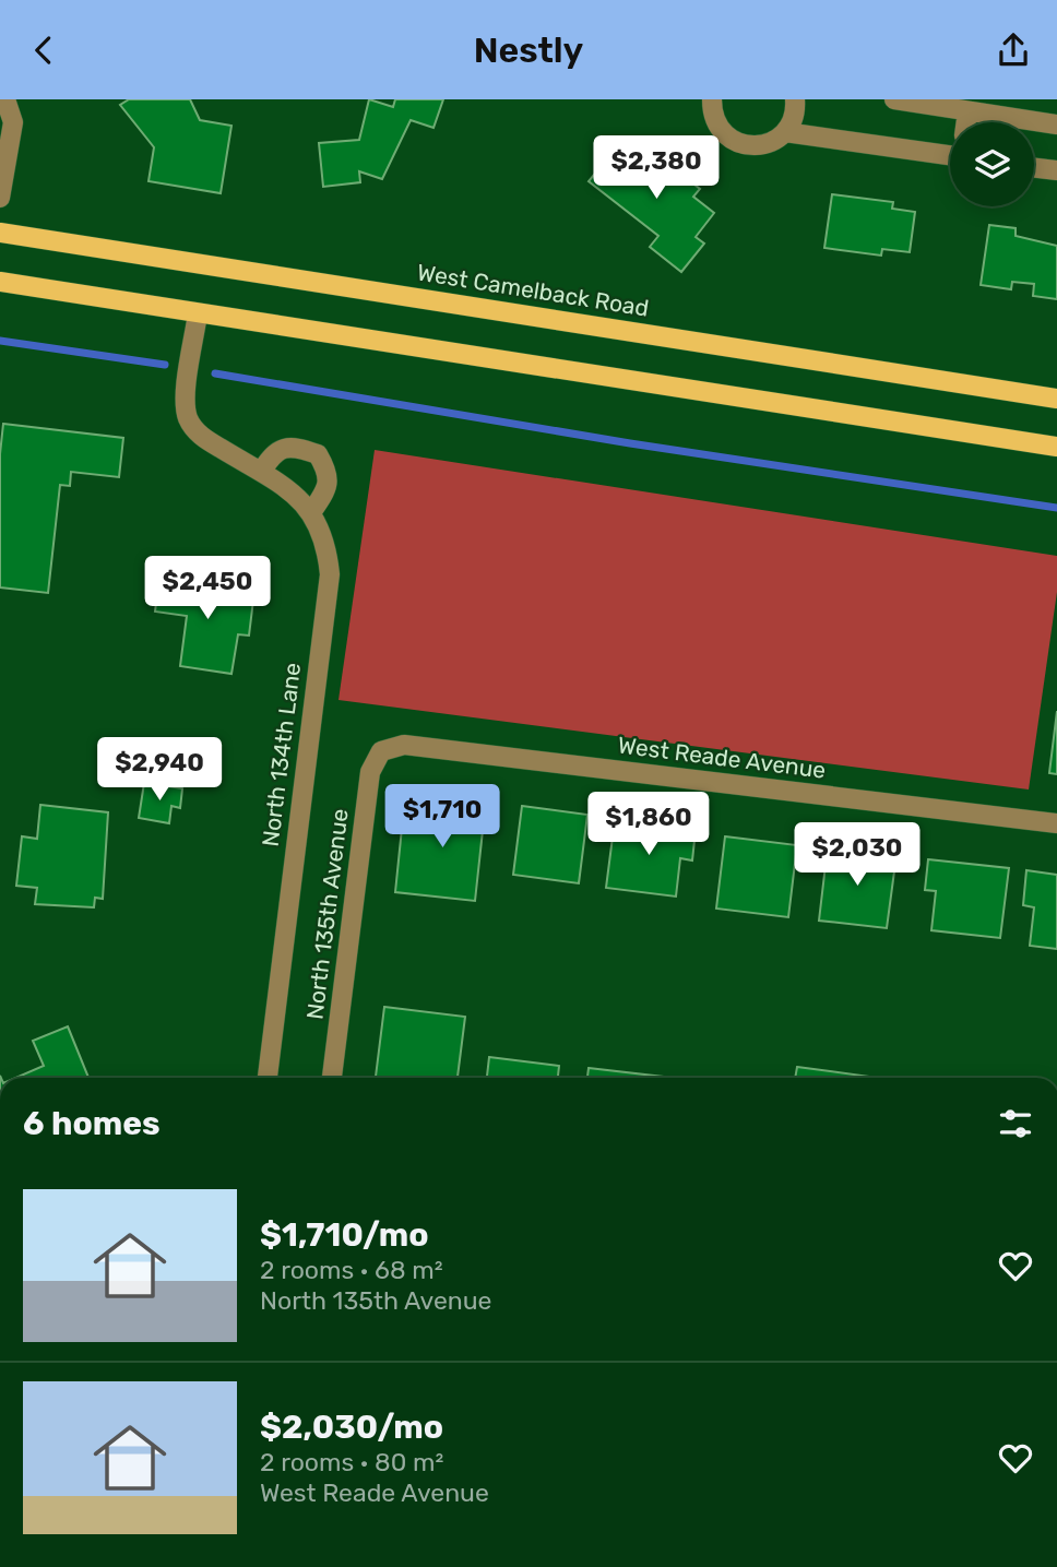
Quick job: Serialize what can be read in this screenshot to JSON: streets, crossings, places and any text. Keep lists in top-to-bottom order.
{
  "streets": {
    "main road": ["West Camelback Road"],
    "street": ["North 134th Lane", "West Reade Avenue", "North 135th Avenue"]
  },
  "crossings": [
    ["West Reade Avenue", "North 135th Avenue"]
  ],
  "page": {
    "header": "Nestly",
    "price": [
      "$2,380",
      "$2,450",
      "$2,940",
      "$1,710",
      "$1,860",
      "$2,030"
    ],
    "heading": "6 homes",
    "list": [
      {
        "name": "$1,710/mo",
        "note": "2 rooms · 68 m² · North 135th Avenue"
      },
      {
        "name": "$2,030/mo",
        "note": "2 rooms · 80 m² · West Reade Avenue"
      }
    ]
  }
}
